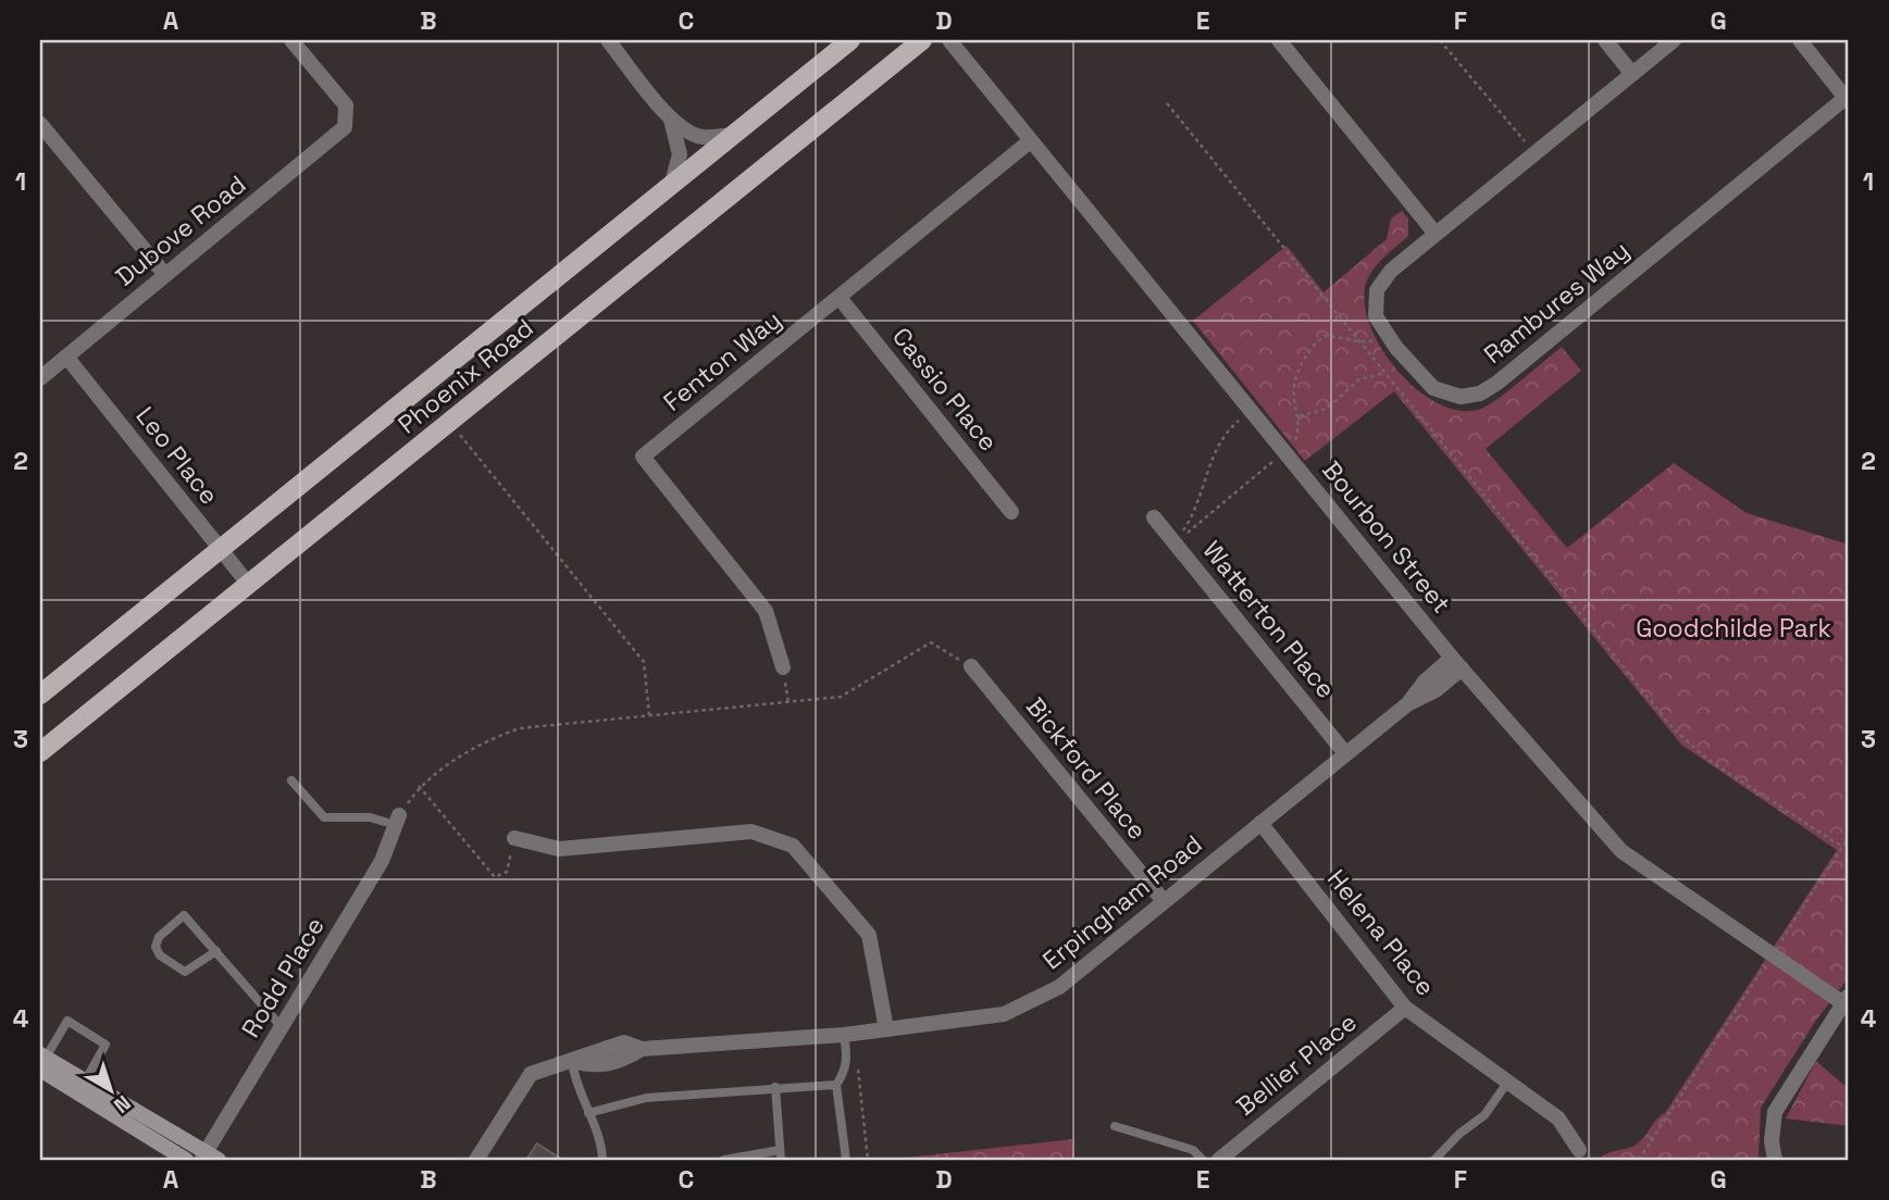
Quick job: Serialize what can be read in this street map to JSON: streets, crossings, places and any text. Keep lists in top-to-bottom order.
{
  "streets": {
    "main road": ["Phoenix Road"],
    "street": [
      "Dubove Road",
      "Rambures Way",
      "Fenton Way",
      "Cassio Place",
      "Leo Place",
      "Bourbon Street",
      "Watterton Place",
      "Bickford Place",
      "Erpingham Road",
      "Helena Place",
      "Rodd Place",
      "Bellier Place"
    ]
  },
  "crossings": [
    ["Dubove Road", "Leo Place"],
    ["Fenton Way", "Cassio Place"],
    ["Fenton Way", "Bourbon Street"],
    ["Phoenix Road", "Leo Place"],
    ["Bourbon Street", "Erpingham Road"],
    ["Watterton Place", "Erpingham Road"],
    ["Bickford Place", "Erpingham Road"],
    ["Erpingham Road", "Helena Place"],
    ["Helena Place", "Bellier Place"]
  ],
  "parks": ["Goodchilde Park"],
  "north": "bottom right",
  "grid": {
    "columns": [
      "A",
      "B",
      "C",
      "D",
      "E",
      "F",
      "G"
    ],
    "rows": [
      "1",
      "2",
      "3",
      "4"
    ]
  }
}
